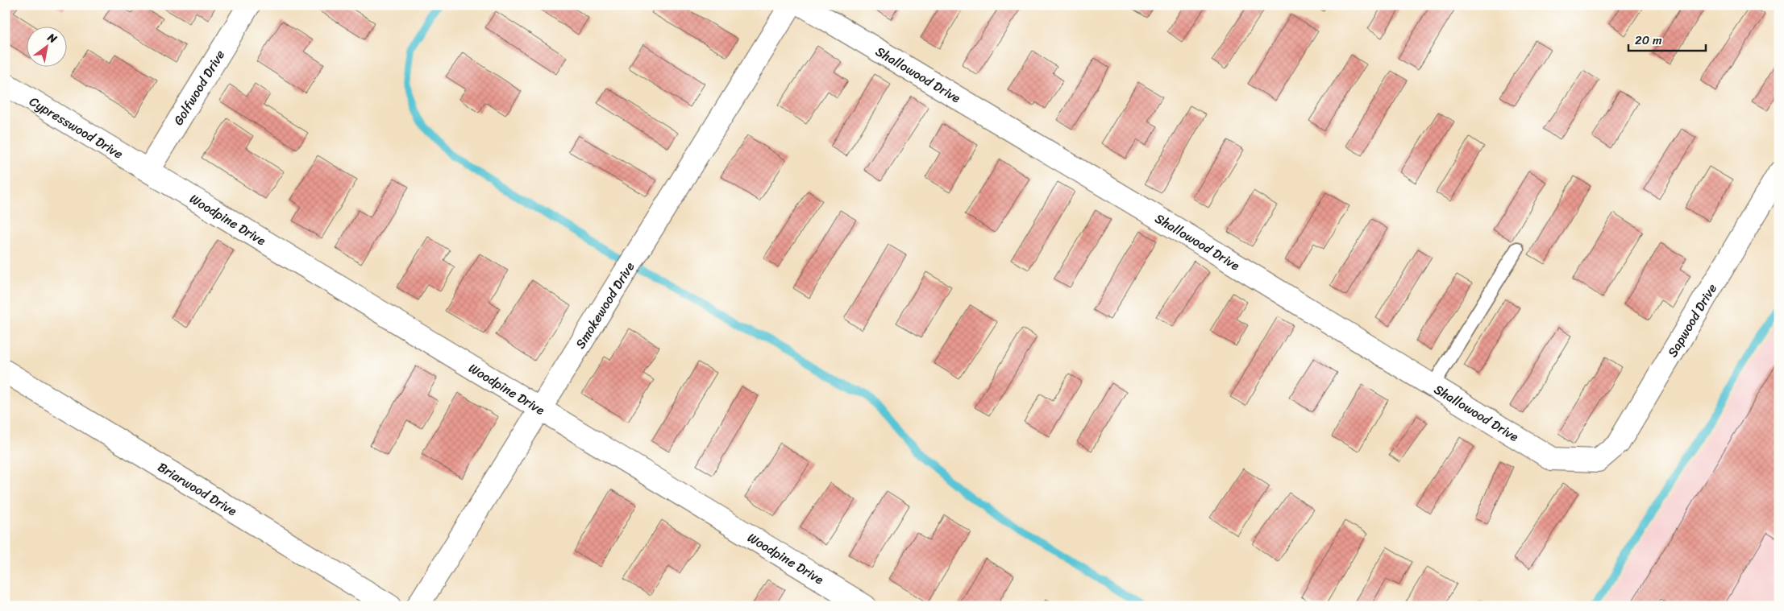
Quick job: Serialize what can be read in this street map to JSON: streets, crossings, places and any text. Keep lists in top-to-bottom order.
{
  "streets": {
    "street": [
      "Shallowood Drive",
      "Golfwood Drive",
      "Cypresswood Drive",
      "Woodpine Drive",
      "Smokewood Drive",
      "Sapwood Drive",
      "Briarwood Drive"
    ]
  },
  "crossings": [
    ["Shallowood Drive", "Sapwood Drive"],
    ["Golfwood Drive", "Cypresswood Drive"],
    ["Golfwood Drive", "Woodpine Drive"],
    ["Cypresswood Drive", "Woodpine Drive"],
    ["Woodpine Drive", "Smokewood Drive"]
  ],
  "scale_bar": "20 m",
  "north": "top right"
}
